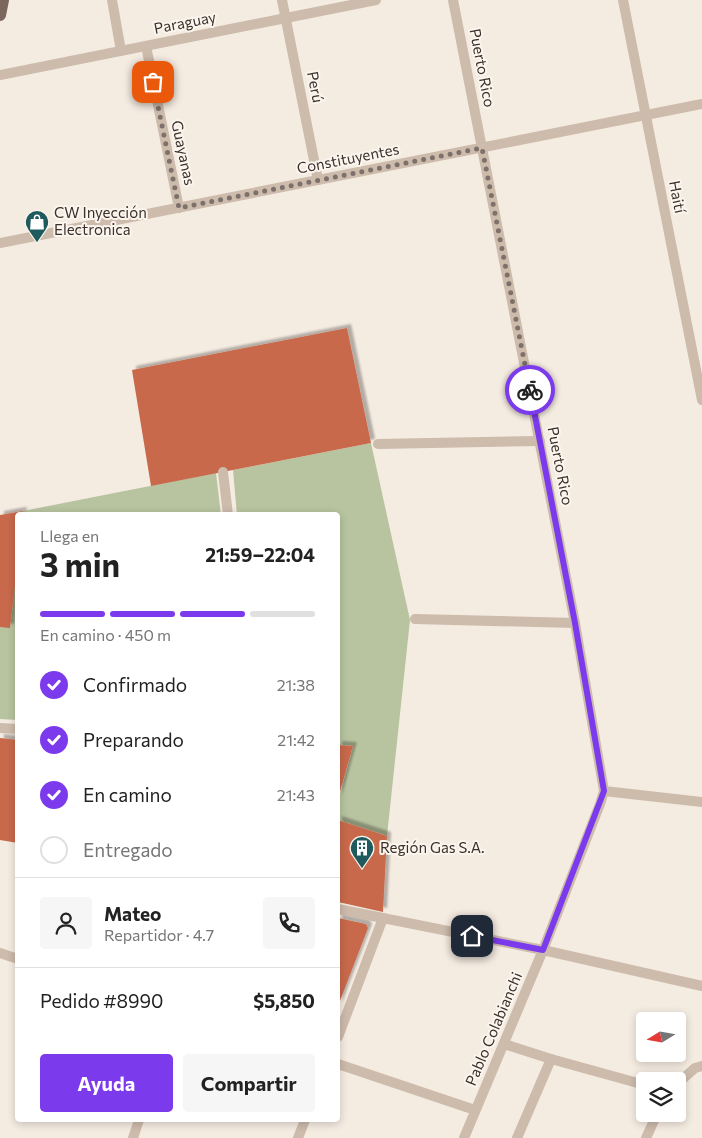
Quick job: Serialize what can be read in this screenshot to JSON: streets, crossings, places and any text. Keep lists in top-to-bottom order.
{
  "streets": {
    "street": [
      "Paraguay",
      "Puerto Rico",
      "Perú",
      "Guayanas",
      "Constituyentes",
      "Haití",
      "Pablo Colabianchi"
    ]
  },
  "crossings": [
    ["Paraguay", "Perú"],
    ["Paraguay", "Guayanas"],
    ["Puerto Rico", "Constituyentes"],
    ["Puerto Rico", "Pablo Colabianchi"],
    ["Perú", "Constituyentes"],
    ["Guayanas", "Constituyentes"],
    ["Constituyentes", "Haití"]
  ],
  "places": {
    "shop": ["CW Inyección Electronica"],
    "building": ["Región Gas S.A."]
  },
  "north": "left",
  "page": {
    "heading": ["3 min", "Llega en", "21:59–22:04"],
    "panel": [
      "Mateo",
      "Repartidor · 4.7",
      "Pedido #8990",
      "$5,850"
    ],
    "bar": "En camino · 450 m",
    "list": [
      ["Confirmado", "21:38"],
      ["Preparando", "21:42"],
      ["En camino", "21:43"],
      "Entregado"
    ],
    "buttons": ["Ayuda", "Compartir"]
  }
}
